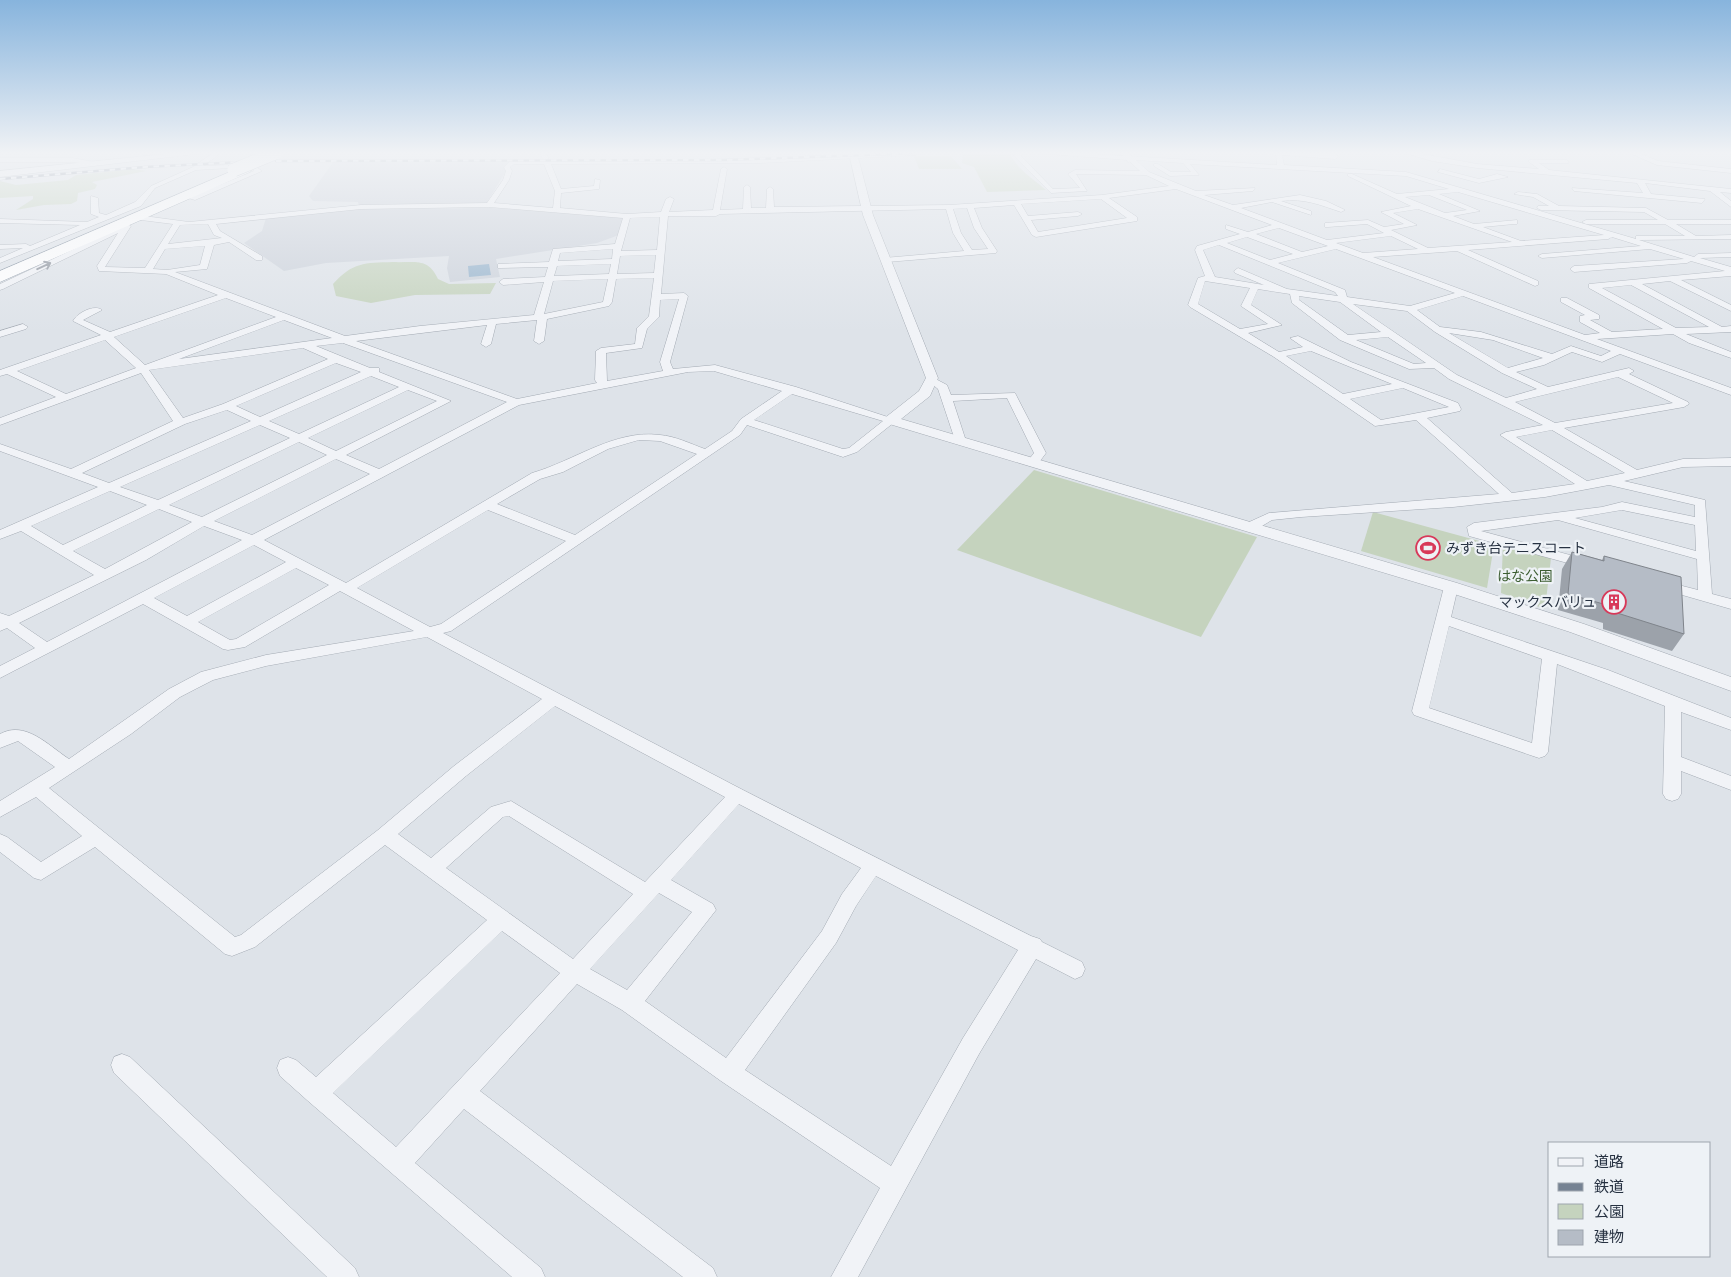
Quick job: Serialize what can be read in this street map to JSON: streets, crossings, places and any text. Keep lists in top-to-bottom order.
{
  "parks": ["はな公園"],
  "places": {
    "sports": ["みずき台テニスコート"],
    "building": ["マックスバリュ"]
  },
  "legend": [
    "道路",
    "鉄道",
    "公園",
    "建物"
  ]
}
